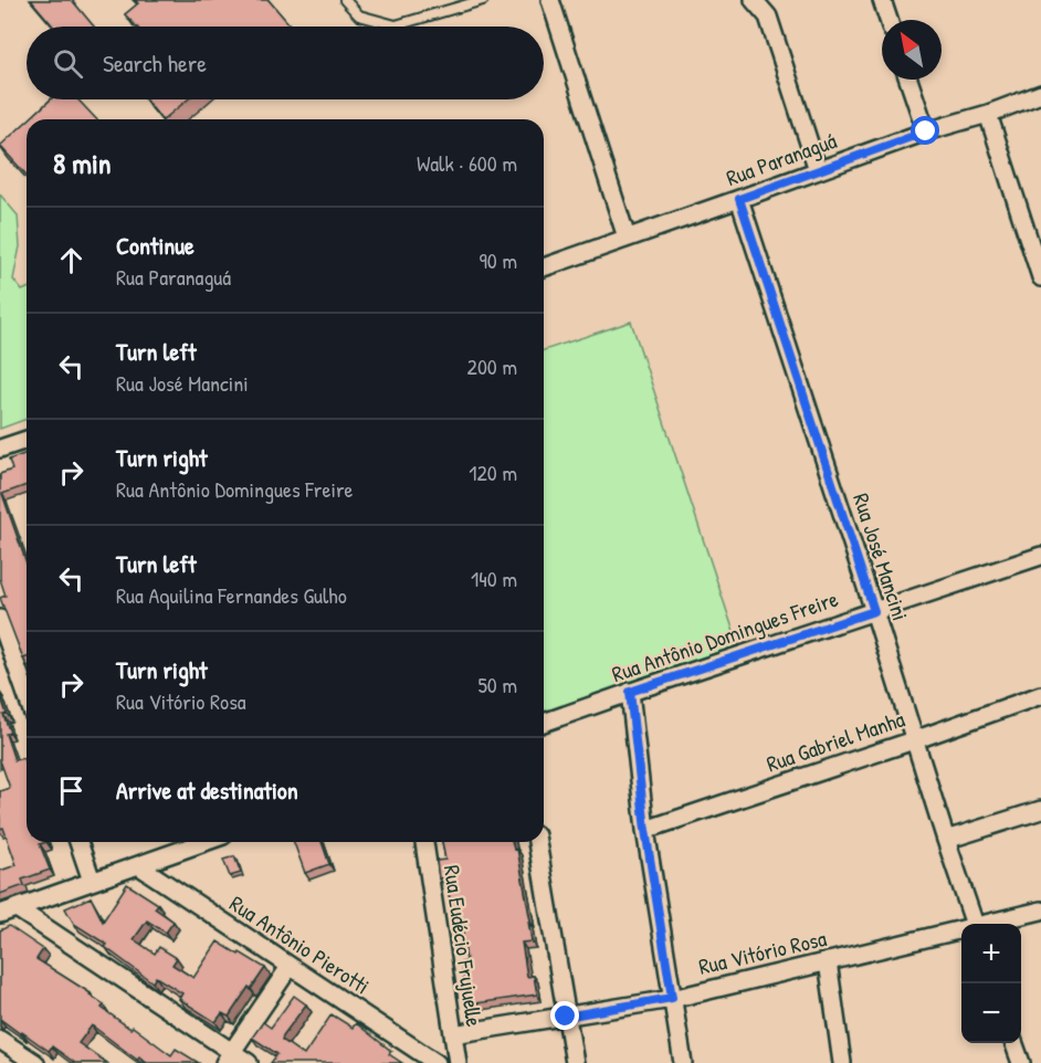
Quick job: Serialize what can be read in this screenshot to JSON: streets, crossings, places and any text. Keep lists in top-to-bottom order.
{
  "streets": {
    "street": [
      "Rua Paranaguá",
      "Rua José Mancini",
      "Rua Antônio Domingues Freire",
      "Rua Gabriel Manha",
      "Rua Antônio Pierotti",
      "Rua Eudécio Frujuelle",
      "Rua Vitório Rosa"
    ]
  },
  "crossings": [
    ["Rua Paranaguá", "Rua José Mancini"],
    ["Rua José Mancini", "Rua Antônio Domingues Freire"],
    ["Rua José Mancini", "Rua Gabriel Manha"],
    ["Rua Eudécio Frujuelle", "Rua Vitório Rosa"]
  ],
  "north": "top left",
  "page": {
    "search": "Search here",
    "heading": ["8 min", "Walk · 600 m"],
    "list": [
      ["Continue", "Rua Paranaguá", "90 m"],
      ["Turn left", "Rua José Mancini", "200 m"],
      ["Turn right", "Rua Antônio Domingues Freire", "120 m"],
      ["Turn left", "Rua Aquilina Fernandes Gulho", "140 m"],
      ["Turn right", "Rua Vitório Rosa", "50 m"],
      "Arrive at destination"
    ],
    "map_buttons": ["+", "−"]
  }
}
